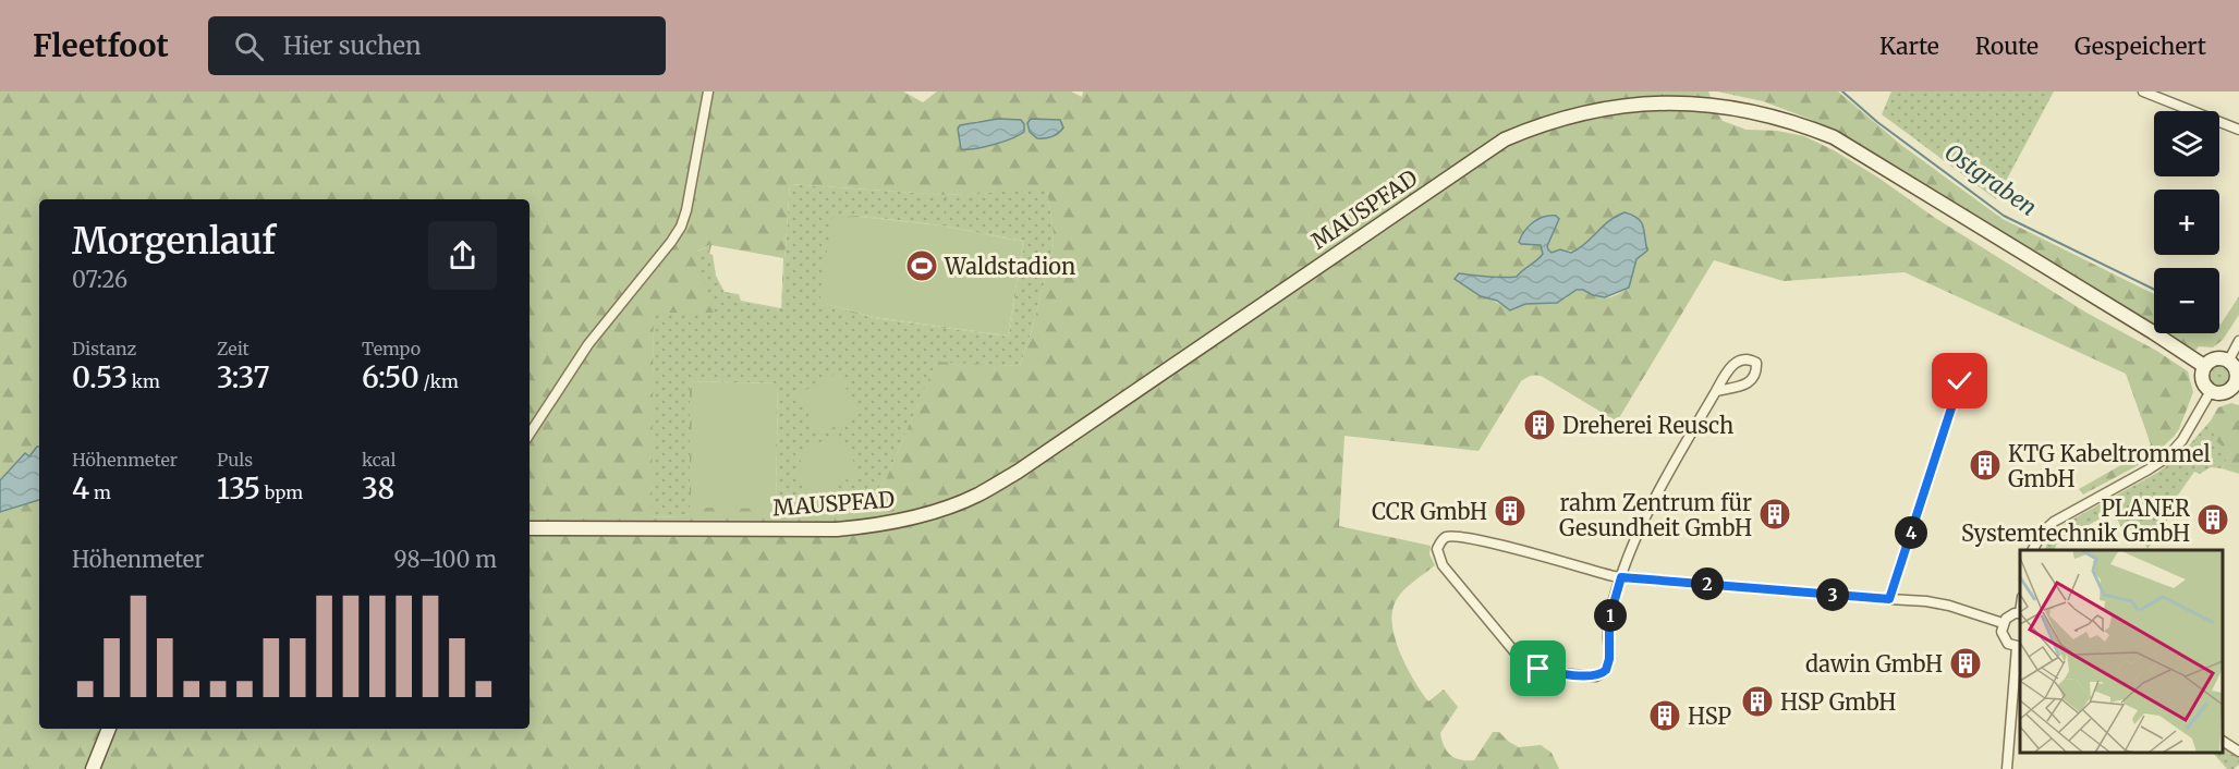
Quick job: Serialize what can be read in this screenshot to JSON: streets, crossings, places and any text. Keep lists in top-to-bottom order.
{
  "streets": {
    "street": ["MAUSPFAD"]
  },
  "water": ["Ostgraben"],
  "places": {
    "sports": ["Waldstadion"],
    "building": [
      "Dreherei Reusch",
      "KTG Kabeltrommel GmbH",
      "CCR GmbH",
      "rahm Zentrum für Gesundheit GmbH",
      "PLANER Systemtechnik GmbH",
      "dawin GmbH",
      "HSP GmbH",
      "HSP"
    ]
  },
  "page": {
    "header": "Fleetfoot",
    "search": "Hier suchen",
    "nav": ["Karte", "Route", "Gespeichert"],
    "map_buttons": ["+", "−"],
    "heading": ["Morgenlauf", "07:26"],
    "stats": [
      ["Distanz", "0.53 km"],
      ["Zeit", "3:37"],
      ["Tempo", "6:50 /km"],
      ["Höhenmeter", "4 m"],
      ["Puls", "135 bpm"],
      ["kcal", "38"]
    ],
    "pins": [
      "4",
      "2",
      "3",
      "1"
    ],
    "chart": ["Höhenmeter", "98–100 m"]
  }
}
